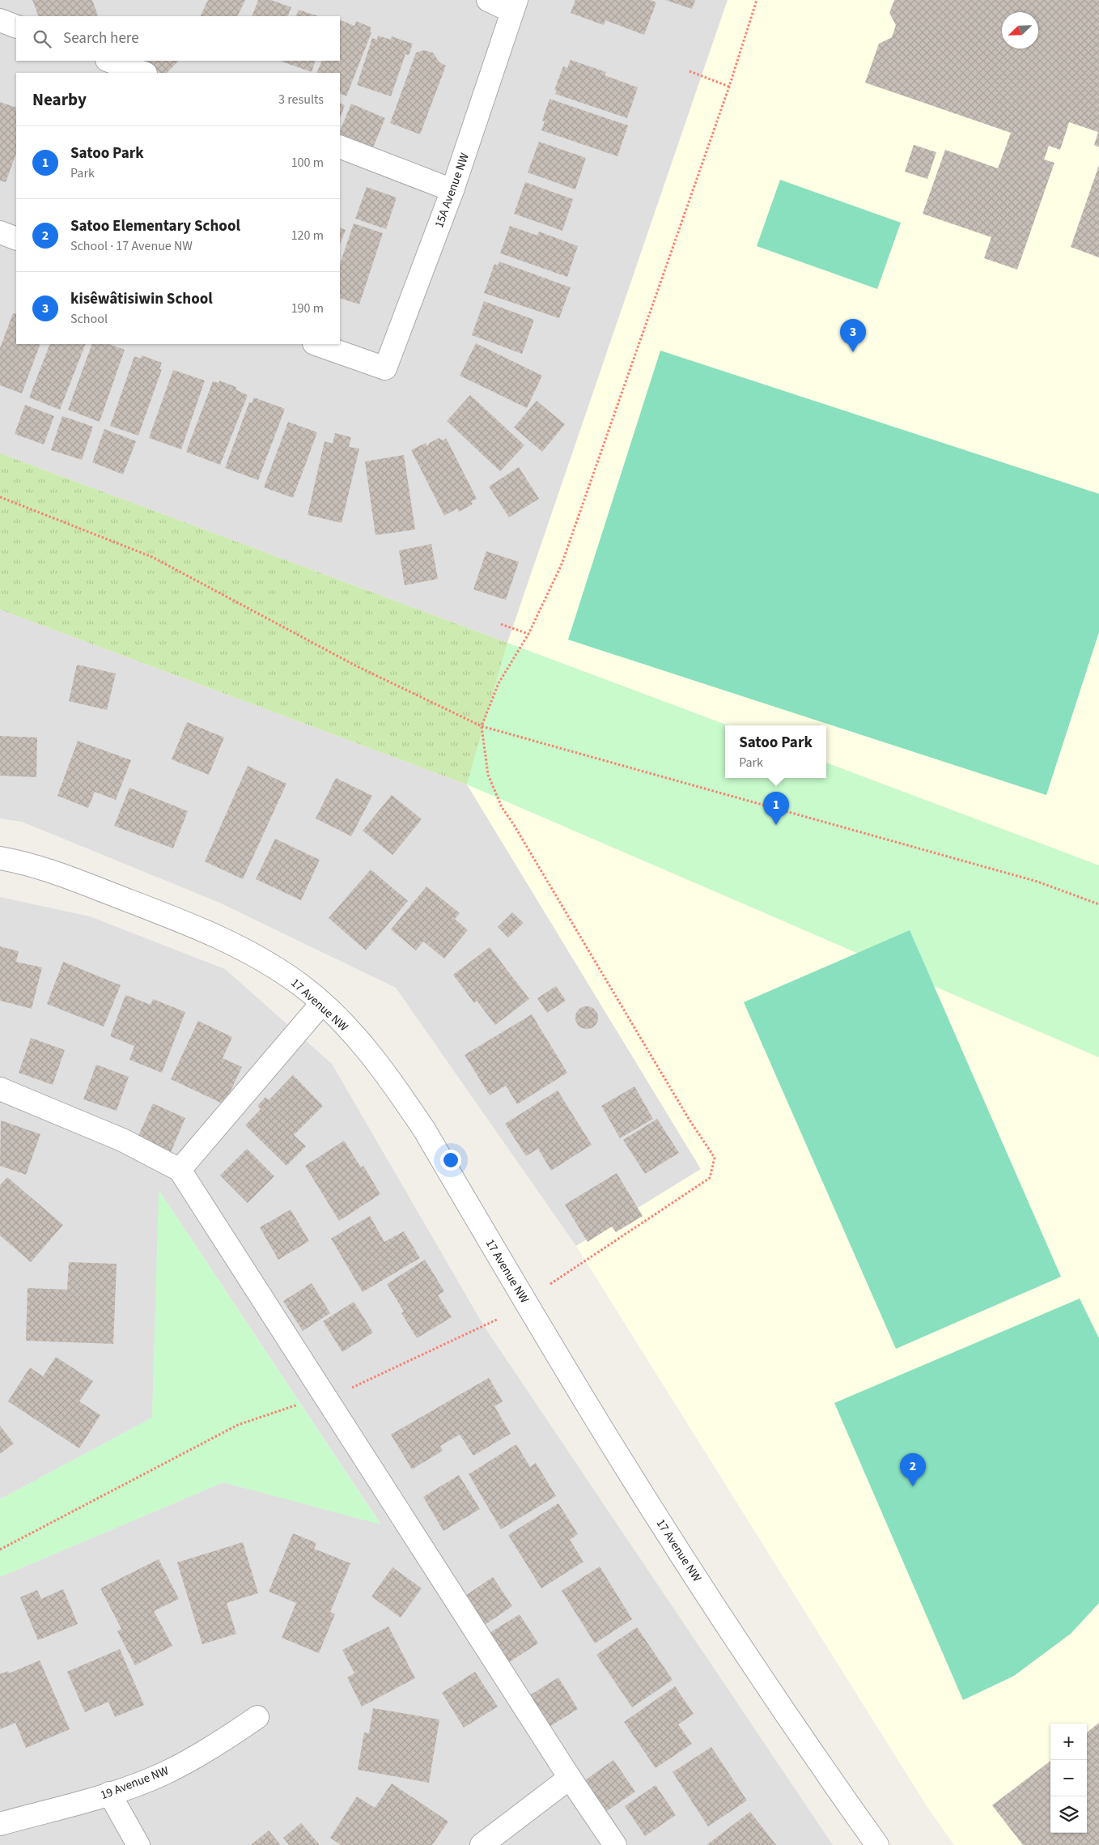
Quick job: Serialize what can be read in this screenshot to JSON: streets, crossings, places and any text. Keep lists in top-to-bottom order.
{
  "streets": {
    "street": ["15A Avenue NW", "17 Avenue NW", "19 Avenue NW"]
  },
  "north": "bottom left",
  "page": {
    "search": "Search here",
    "heading": ["Nearby", "3 results"],
    "list": [
      {
        "mark": "1",
        "name": "Satoo Park",
        "note": "Park",
        "value": "100 m"
      },
      {
        "mark": "2",
        "name": "Satoo Elementary School",
        "note": "School · 17 Avenue NW",
        "value": "120 m"
      },
      {
        "mark": "3",
        "name": "kisêwâtisiwin School",
        "note": "School",
        "value": "190 m"
      }
    ],
    "pins": ["3", "1", "2"],
    "popup": ["Satoo Park", "Park"],
    "map_buttons": ["+", "−"]
  }
}
